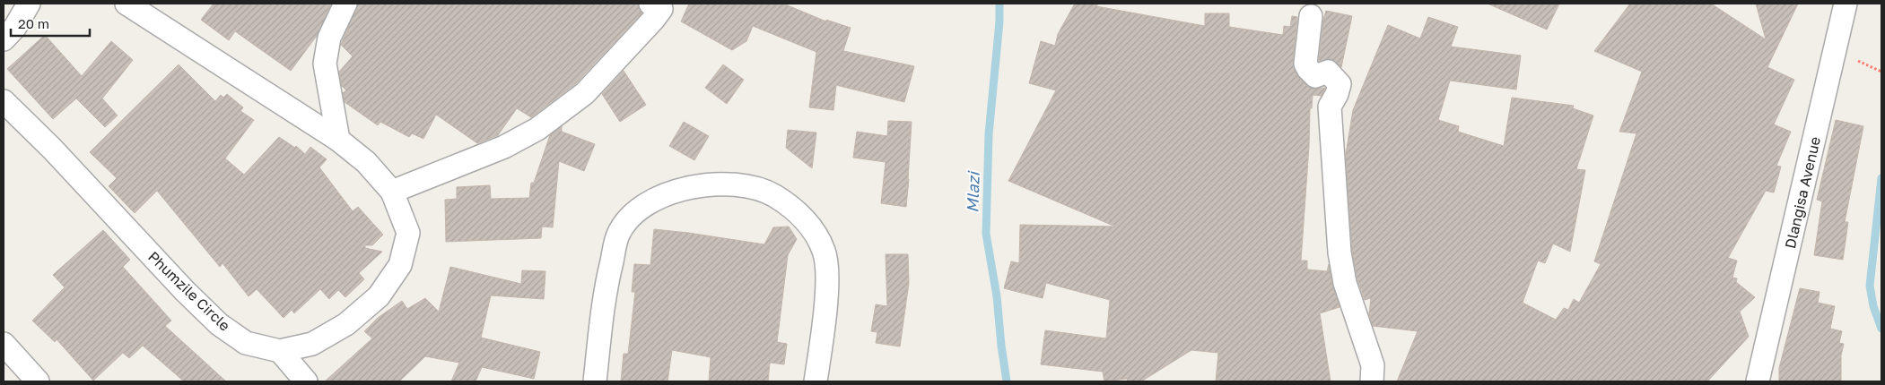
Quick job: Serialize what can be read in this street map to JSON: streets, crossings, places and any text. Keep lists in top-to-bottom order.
{
  "streets": {
    "street": ["Dlangisa Avenue", "Phumzile Circle"]
  },
  "water": ["Mlazi"],
  "scale_bar": "20 m"
}
